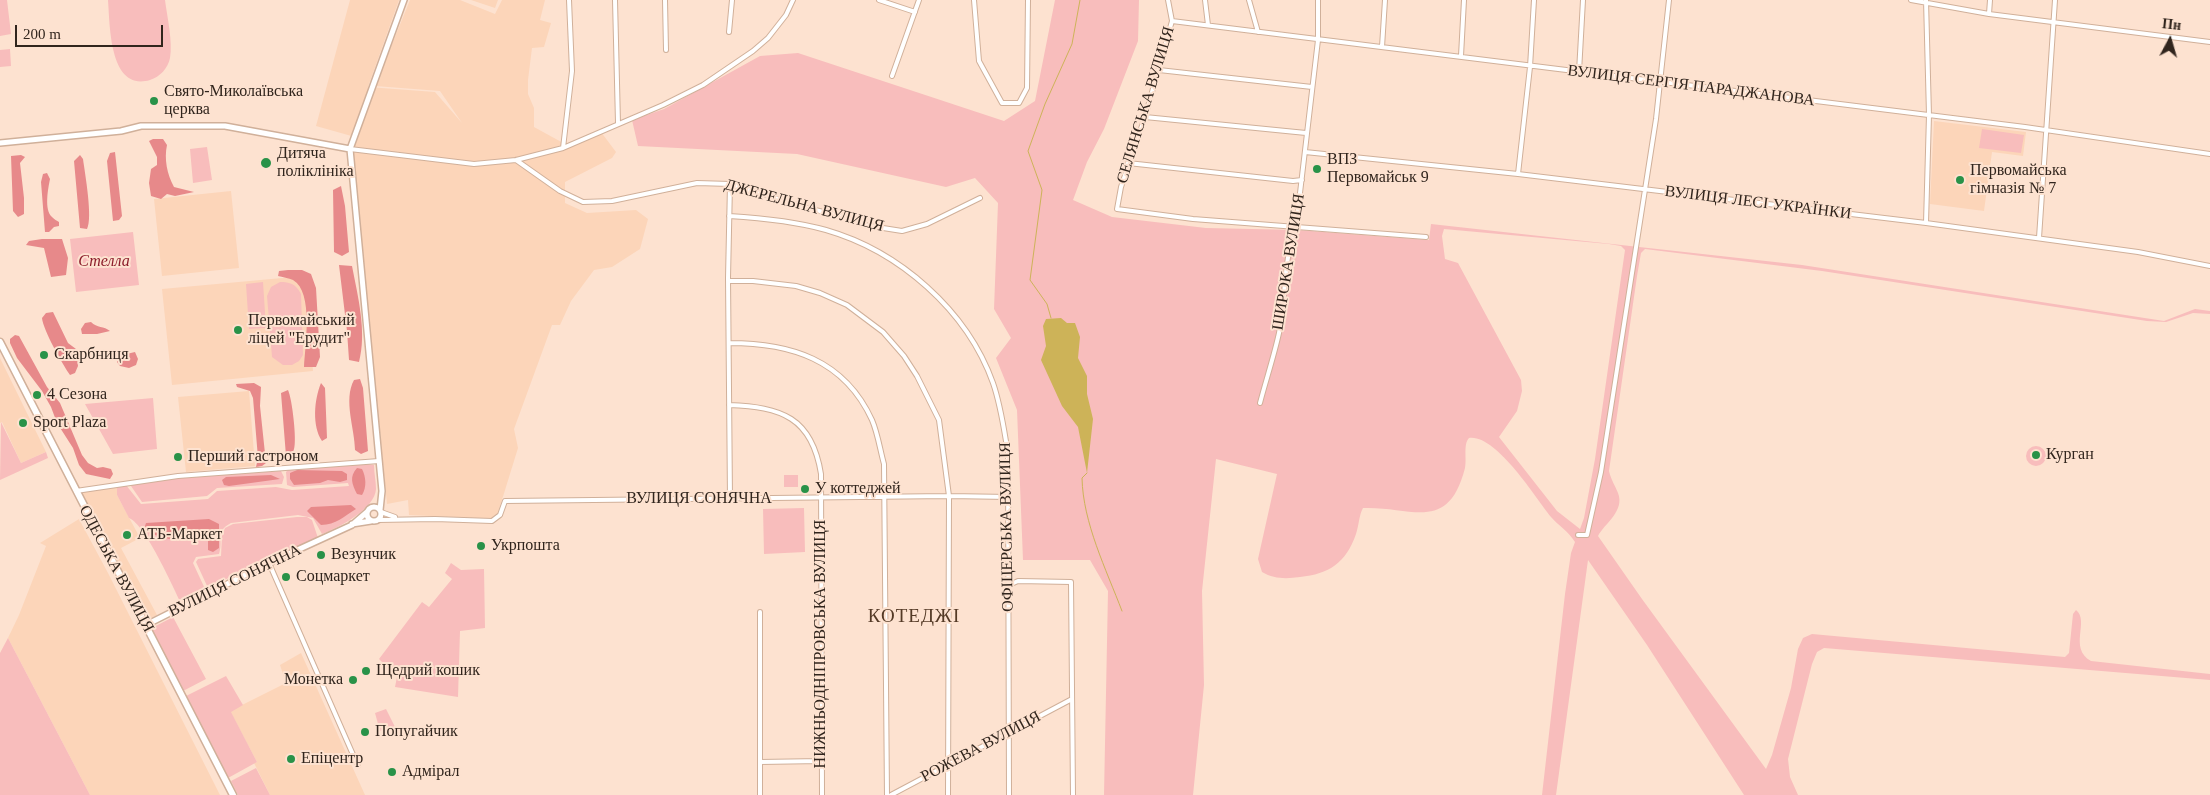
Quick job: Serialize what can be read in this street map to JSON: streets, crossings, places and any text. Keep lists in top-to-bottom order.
{
  "streets": {
    "main road": ["ОДЕСЬКА ВУЛИЦЯ"],
    "street": [
      "ВУЛИЦЯ СЕРГІЯ ПАРАДЖАНОВА",
      "СЕЛЯНСЬКА ВУЛИЦЯ",
      "ВУЛИЦЯ ЛЕСІ УКРАЇНКИ",
      "ДЖЕРЕЛЬНА ВУЛИЦЯ",
      "ШИРОКА ВУЛИЦЯ",
      "ВУЛИЦЯ СОНЯЧНА",
      "ОФІЦЕРСЬКА ВУЛИЦЯ",
      "НИЖНЬОДНІПРОВСЬКА ВУЛИЦЯ",
      "РОЖЕВА ВУЛИЦЯ"
    ]
  },
  "crossings": [
    ["ВУЛИЦЯ СЕРГІЯ ПАРАДЖАНОВА", "СЕЛЯНСЬКА ВУЛИЦЯ"],
    ["ВУЛИЦЯ СЕРГІЯ ПАРАДЖАНОВА", "ШИРОКА ВУЛИЦЯ"],
    ["СЕЛЯНСЬКА ВУЛИЦЯ", "ШИРОКА ВУЛИЦЯ"],
    ["ВУЛИЦЯ ЛЕСІ УКРАЇНКИ", "ШИРОКА ВУЛИЦЯ"],
    ["ВУЛИЦЯ СОНЯЧНА", "ОФІЦЕРСЬКА ВУЛИЦЯ"],
    ["ВУЛИЦЯ СОНЯЧНА", "ОДЕСЬКА ВУЛИЦЯ"],
    ["ВУЛИЦЯ СОНЯЧНА", "НИЖНЬОДНІПРОВСЬКА ВУЛИЦЯ"],
    ["ОФІЦЕРСЬКА ВУЛИЦЯ", "РОЖЕВА ВУЛИЦЯ"]
  ],
  "districts": ["КОТЕДЖІ"],
  "parks": ["Стелла"],
  "places": [
    "Свято-Миколаївська церква",
    "Дитяча поліклініка",
    "ВПЗ Первомайськ 9",
    "Первомайська гімназія № 7",
    "Первомайський ліцей \"Ерудит\"",
    "Скарбниця",
    "4 Сезона",
    "Sport Plaza",
    "Курган",
    "Перший гастроном",
    "У коттеджей",
    "АТБ-Маркет",
    "Укрпошта",
    "Везунчик",
    "Соцмаркет",
    "Щедрий кошик",
    "Монетка",
    "Попугайчик",
    "Епіцентр",
    "Адмірал"
  ],
  "scale_bar": "200 m",
  "north": "top"
}
